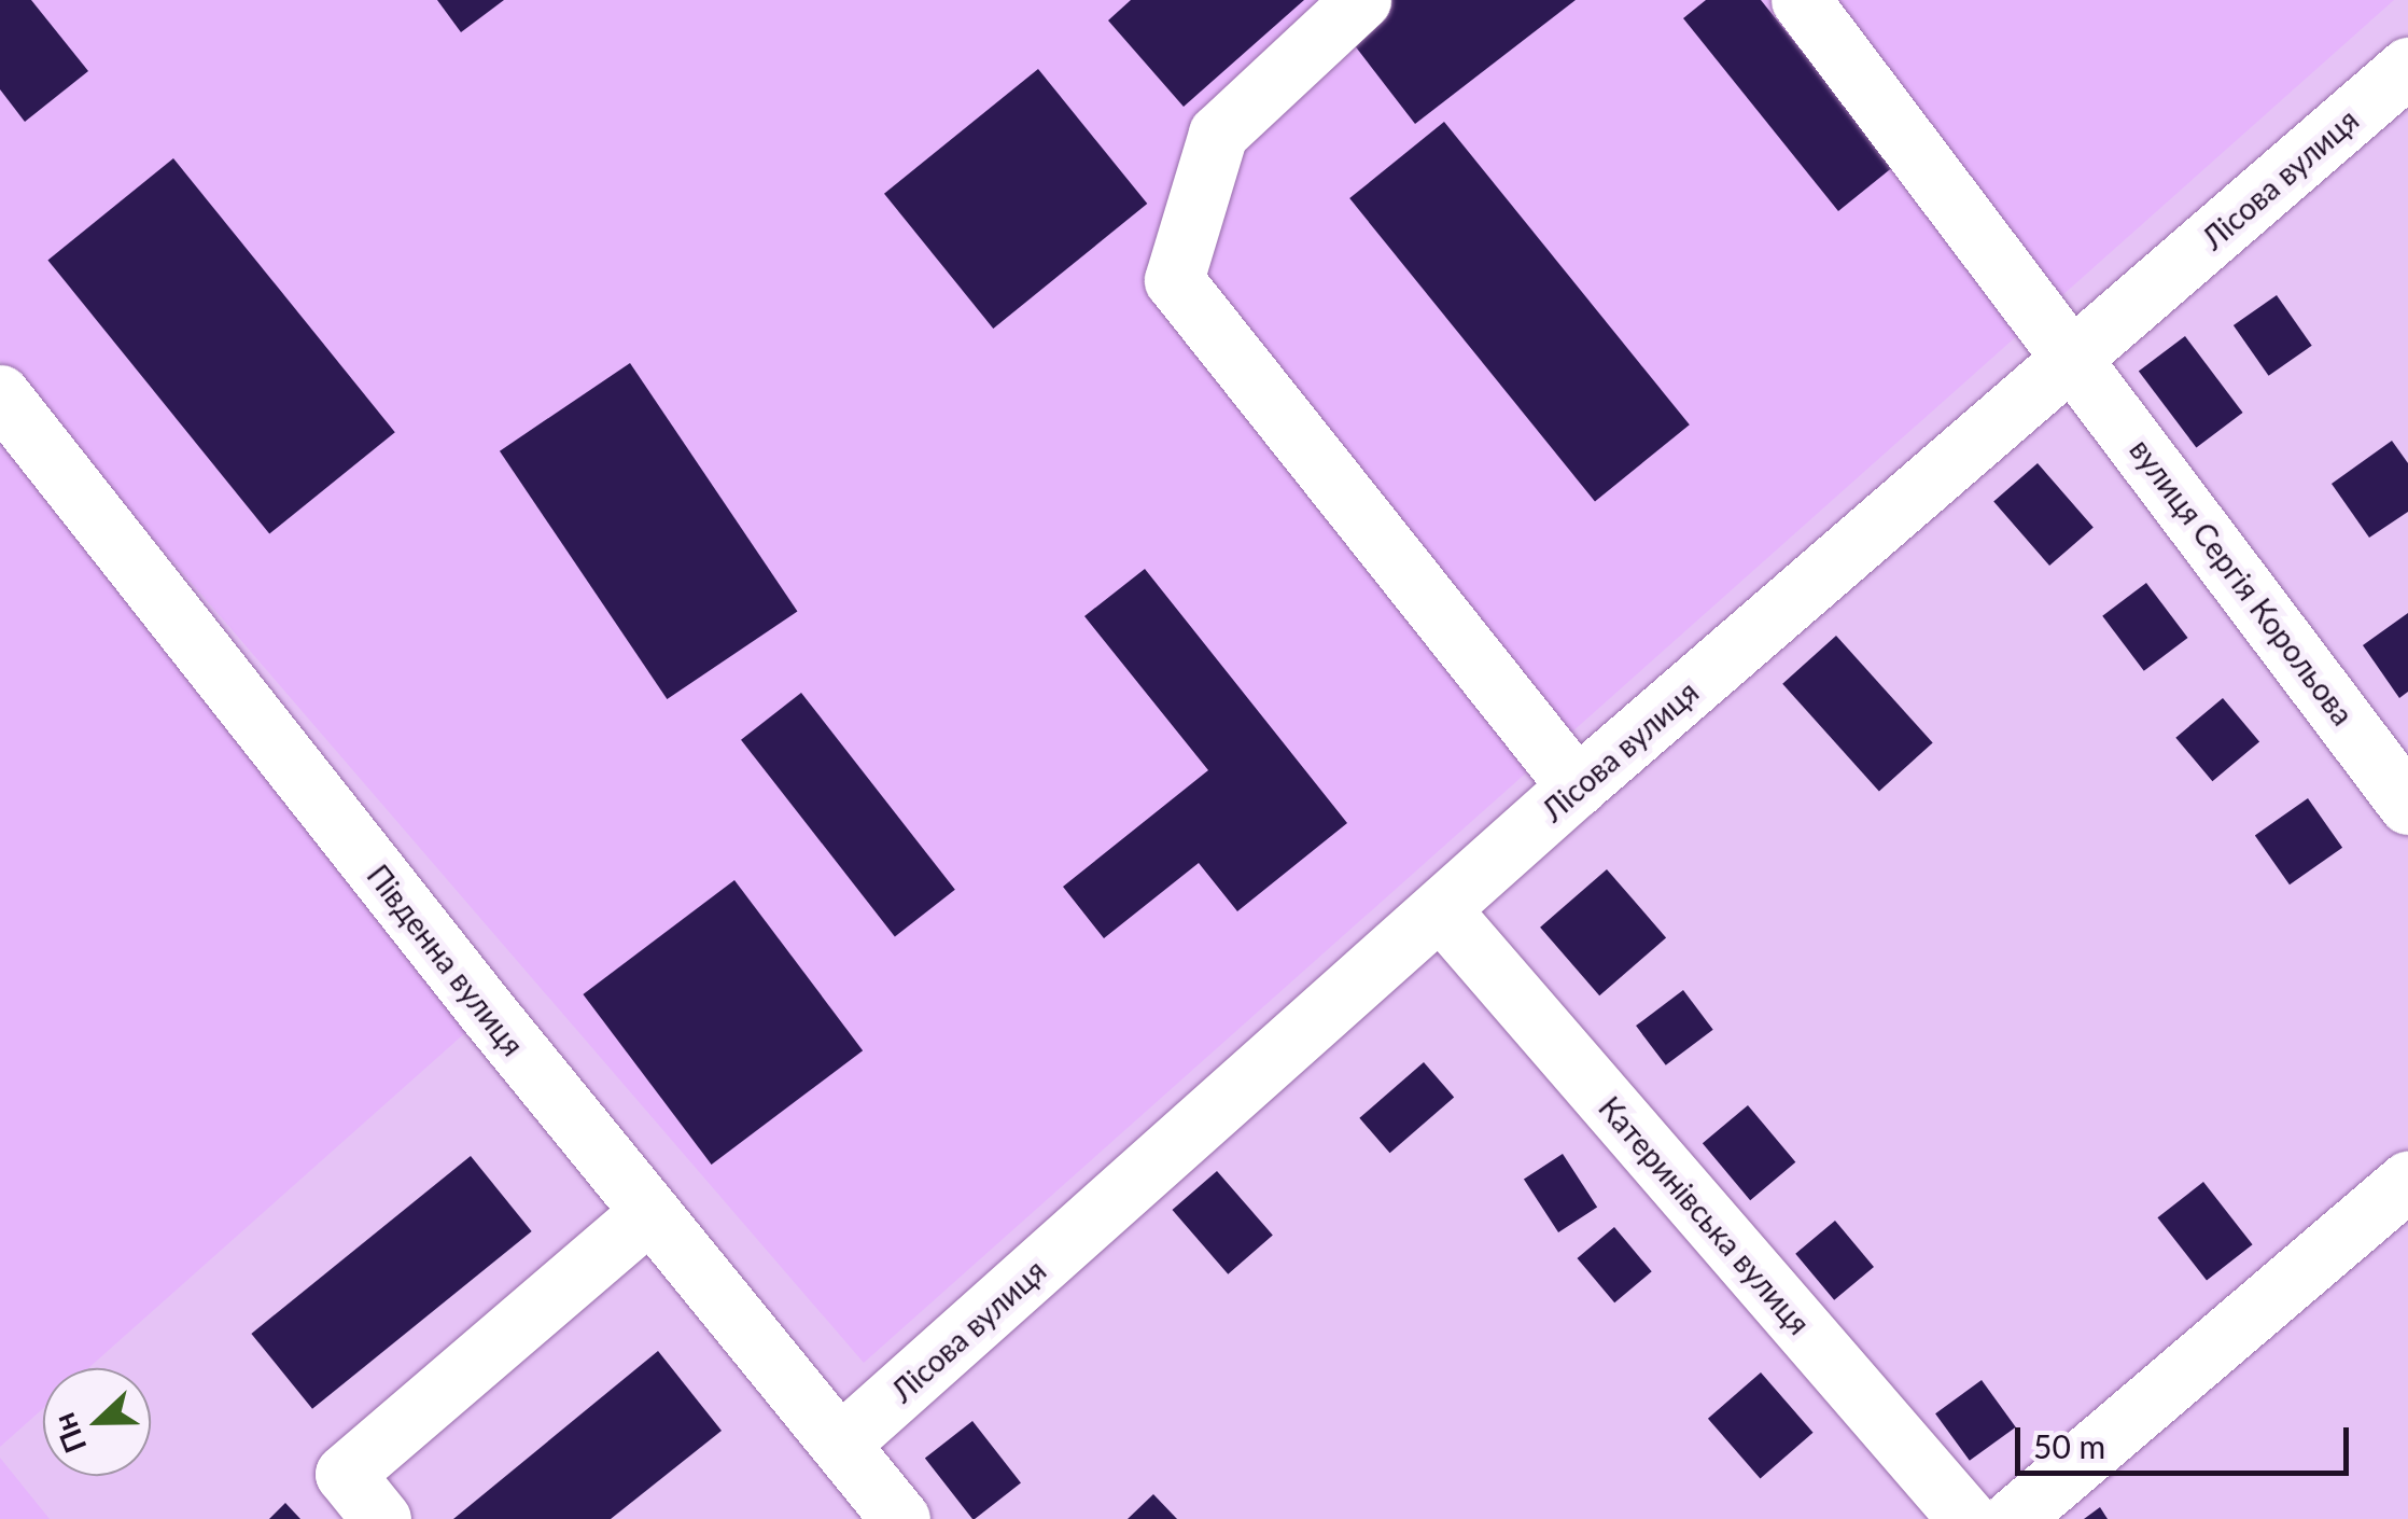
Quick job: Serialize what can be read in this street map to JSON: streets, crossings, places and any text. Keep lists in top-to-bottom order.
{
  "streets": {
    "street": [
      "Лісова вулиця",
      "вулиця Сергія Корольова",
      "Південна вулиця",
      "Катеринівська вулиця"
    ]
  },
  "crossings": [
    ["Лісова вулиця", "вулиця Сергія Корольова"],
    ["Лісова вулиця", "Південна вулиця"],
    ["Лісова вулиця", "Катеринівська вулиця"]
  ],
  "scale_bar": "50 m",
  "north": "left"
}
